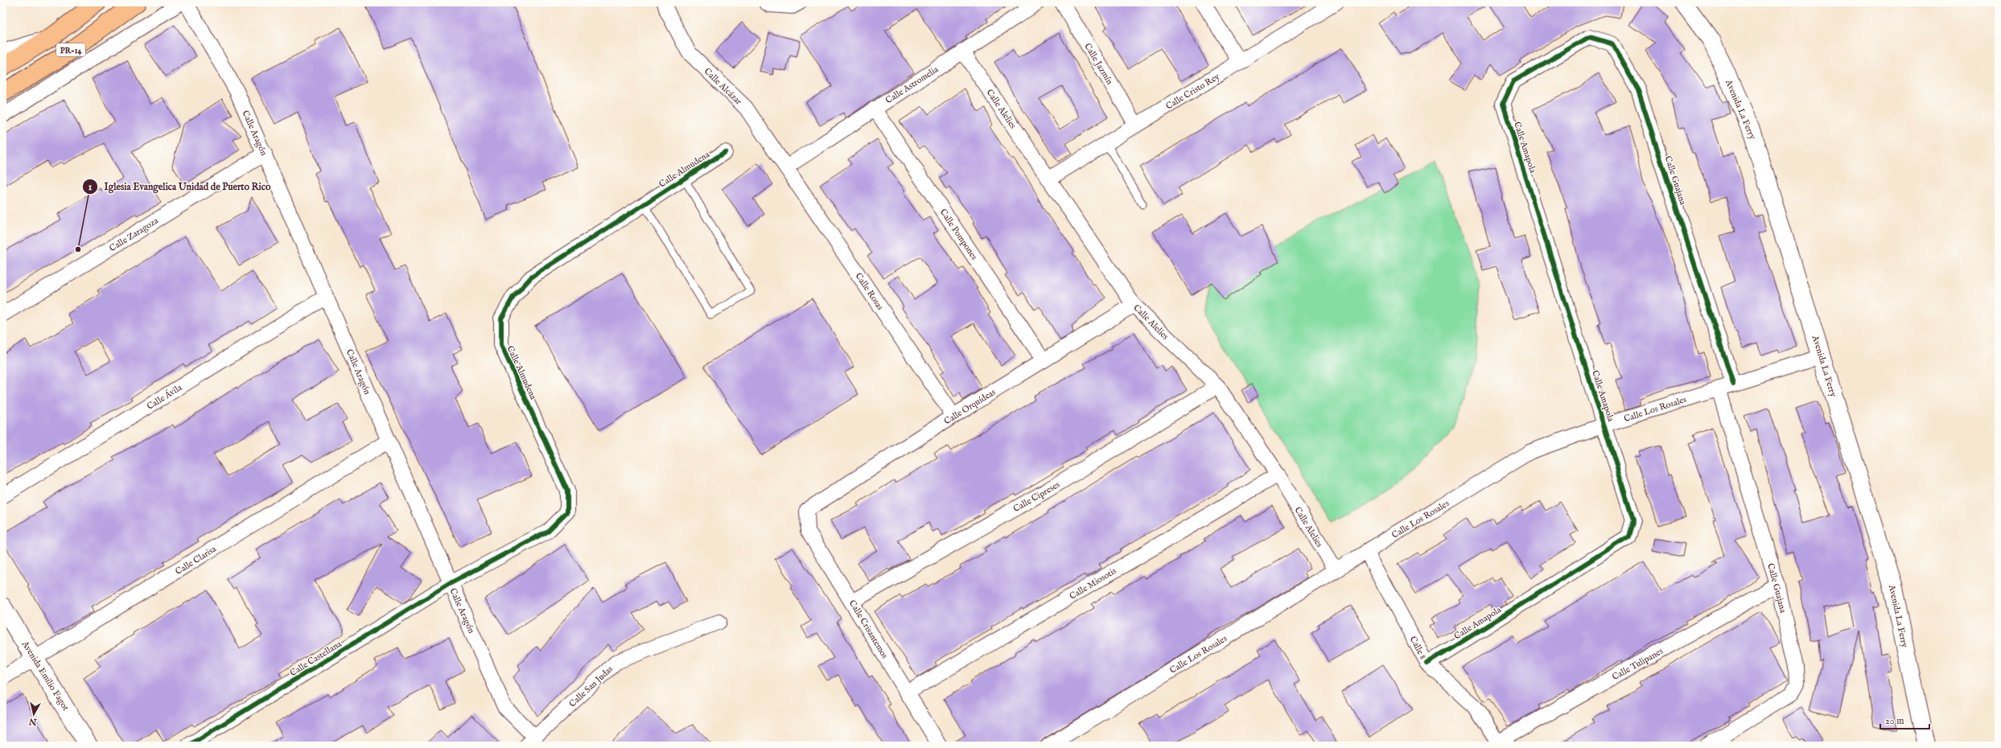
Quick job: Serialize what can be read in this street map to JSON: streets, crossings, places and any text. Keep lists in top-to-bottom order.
{
  "streets": {
    "main road": ["PR-14"],
    "street": [
      "Calle Jazmín",
      "Calle Astromelia",
      "Calle Alcázar",
      "Calle Cristo Rey",
      "Calle Alelies",
      "Avenida La Ferry",
      "Calle Aragón",
      "Calle Amapola",
      "Calle Almudena",
      "Calle Guajana",
      "Calle Zaragoza",
      "Calle Pompones",
      "Calle Rosas",
      "Calle Ávila",
      "Calle Orquídeas",
      "Calle Los Rosales",
      "Calle Cipreses",
      "Calle Clarisa",
      "Calle Miosotis",
      "Calle Crisantemos",
      "Calle 8",
      "Calle Castellana",
      "Calle Tulipanes",
      "Avenida Emilio Fagot",
      "Calle San Judas"
    ]
  },
  "crossings": [
    ["Calle Jazmín", "Calle Cristo Rey"],
    ["Calle Astromelia", "Calle Alcázar"],
    ["Calle Astromelia", "Calle Alelies"],
    ["Calle Astromelia", "Calle Pompones"],
    ["Calle Astromelia", "Calle Rosas"],
    ["Calle Alcázar", "Calle Rosas"],
    ["Calle Cristo Rey", "Calle Alelies"],
    ["Calle Alelies", "Calle Orquídeas"],
    ["Calle Alelies", "Calle Los Rosales"],
    ["Calle Alelies", "Calle Cipreses"],
    ["Calle Alelies", "Calle Miosotis"],
    ["Avenida La Ferry", "Calle Los Rosales"],
    ["Calle Aragón", "Calle Almudena"],
    ["Calle Aragón", "Calle Zaragoza"],
    ["Calle Aragón", "Calle Ávila"],
    ["Calle Aragón", "Calle Clarisa"],
    ["Calle Aragón", "Calle Castellana"],
    ["Calle Aragón", "Calle San Judas"],
    ["Calle Amapola", "Calle Guajana"],
    ["Calle Amapola", "Calle Los Rosales"],
    ["Calle Amapola", "Calle 8"],
    ["Calle Almudena", "Calle Castellana"],
    ["Calle Guajana", "Calle Los Rosales"],
    ["Calle Guajana", "Calle Tulipanes"],
    ["Calle Pompones", "Calle Orquídeas"],
    ["Calle Rosas", "Calle Orquídeas"],
    ["Calle Orquídeas", "Calle Crisantemos"],
    ["Calle Los Rosales", "Calle 8"],
    ["Calle Cipreses", "Calle Crisantemos"],
    ["Calle Clarisa", "Avenida Emilio Fagot"],
    ["Calle Miosotis", "Calle Crisantemos"],
    ["Calle 8", "Calle Tulipanes"]
  ],
  "places": ["Iglesia Evangelica Unidad de Puerto Rico"],
  "scale_bar": "20 m",
  "north": "bottom"
}
